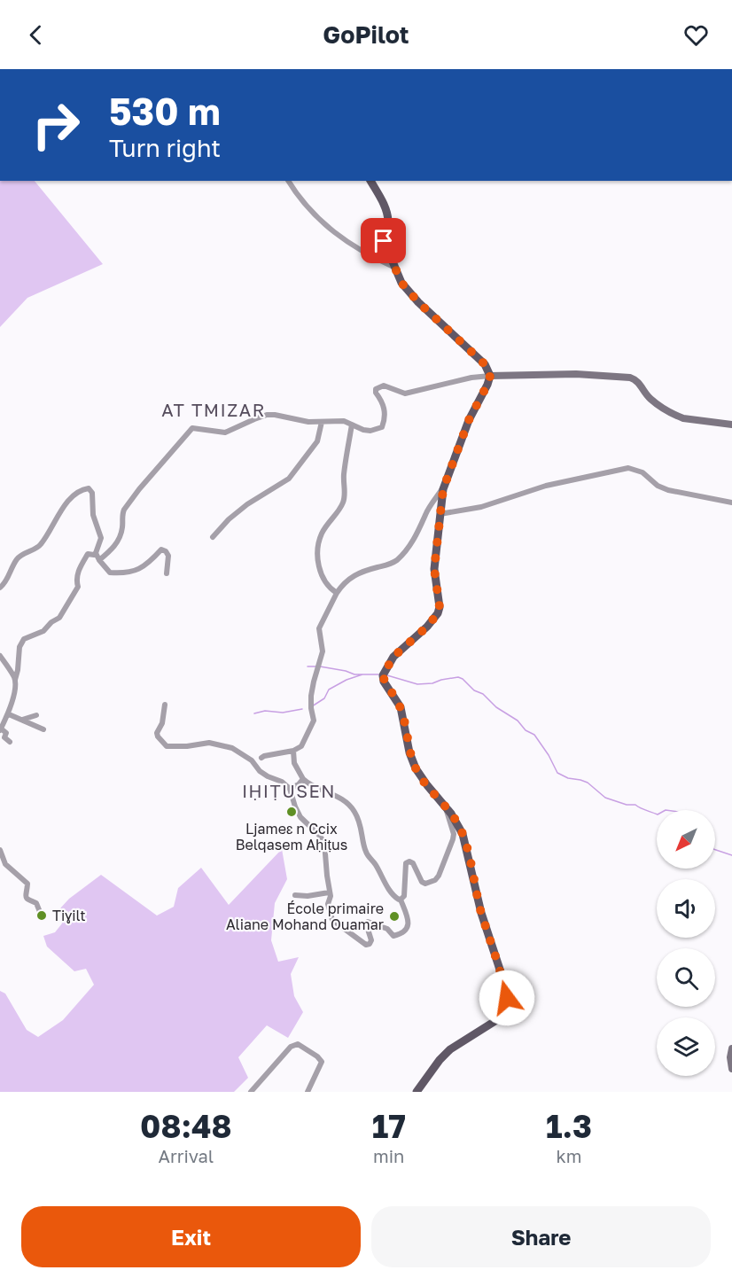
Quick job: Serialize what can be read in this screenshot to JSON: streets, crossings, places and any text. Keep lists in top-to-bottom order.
{
  "districts": ["AT TMIZAR", "IḤIṬUSEN"],
  "places": ["Ljameɛ n Ccix Belqasem Aḥiṭus", "Tiɣilt", "École primaire Aliane Mohand Ouamar"],
  "north": "bottom left",
  "page": {
    "header": "GoPilot",
    "turn": ["530 m", "Turn right"],
    "eta": [
      "08:48",
      "Arrival",
      "17",
      "min",
      "1.3",
      "km"
    ],
    "buttons": ["Exit", "Share"]
  }
}
